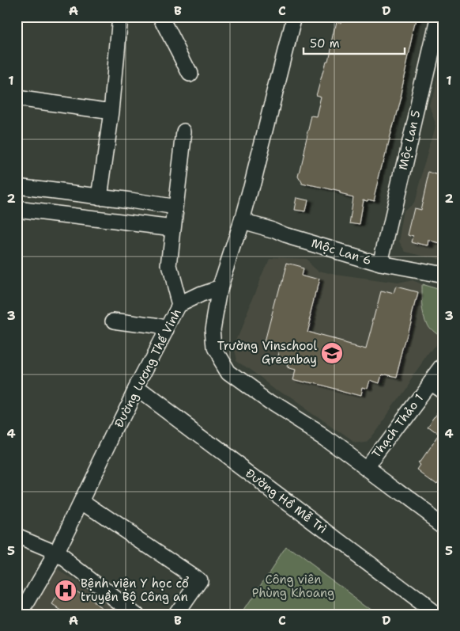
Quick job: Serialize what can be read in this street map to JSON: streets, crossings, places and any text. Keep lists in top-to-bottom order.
{
  "streets": {
    "street": [
      "Mộc Lan 5",
      "Mộc Lan 6",
      "Đường Lương Thế Vinh",
      "Thạch Thảo 1",
      "Đường Hồ Mễ Trì"
    ]
  },
  "crossings": [
    ["Mộc Lan 5", "Mộc Lan 6"],
    ["Đường Lương Thế Vinh", "Đường Hồ Mễ Trì"]
  ],
  "parks": ["Công viên Phùng Khoang"],
  "places": {
    "school or university": ["Trường Vinschool Greenbay"],
    "hospital": ["Bệnh viện Y học cổ truyền Bộ Công an"]
  },
  "scale_bar": "50 m",
  "grid": {
    "columns": [
      "A",
      "B",
      "C",
      "D"
    ],
    "rows": [
      "1",
      "2",
      "3",
      "4",
      "5"
    ]
  }
}
